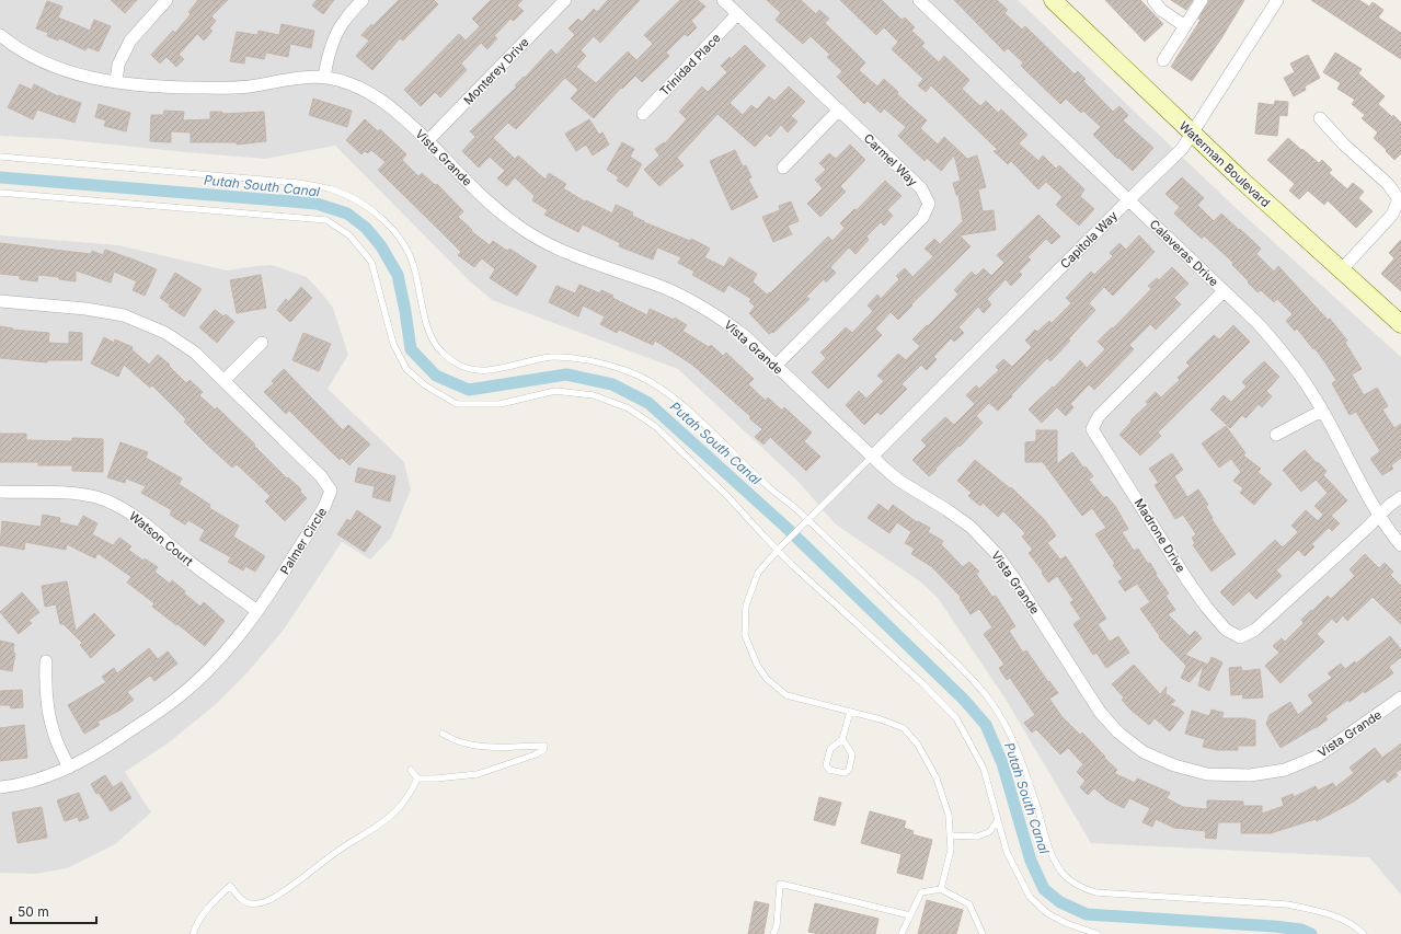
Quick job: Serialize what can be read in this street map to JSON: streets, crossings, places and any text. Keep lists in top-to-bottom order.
{
  "streets": {
    "main road": ["Waterman Boulevard"],
    "street": [
      "Trinidad Place",
      "Monterey Drive",
      "Vista Grande",
      "Carmel Way",
      "Capitola Way",
      "Calaveras Drive",
      "Madrone Drive",
      "Watson Court",
      "Palmer Circle"
    ]
  },
  "crossings": [
    ["Trinidad Place", "Carmel Way"],
    ["Monterey Drive", "Vista Grande"],
    ["Vista Grande", "Carmel Way"],
    ["Vista Grande", "Capitola Way"],
    ["Waterman Boulevard", "Capitola Way"],
    ["Capitola Way", "Calaveras Drive"],
    ["Calaveras Drive", "Madrone Drive"],
    ["Watson Court", "Palmer Circle"]
  ],
  "water": ["Putah South Canal"],
  "scale_bar": "50 m"
}
